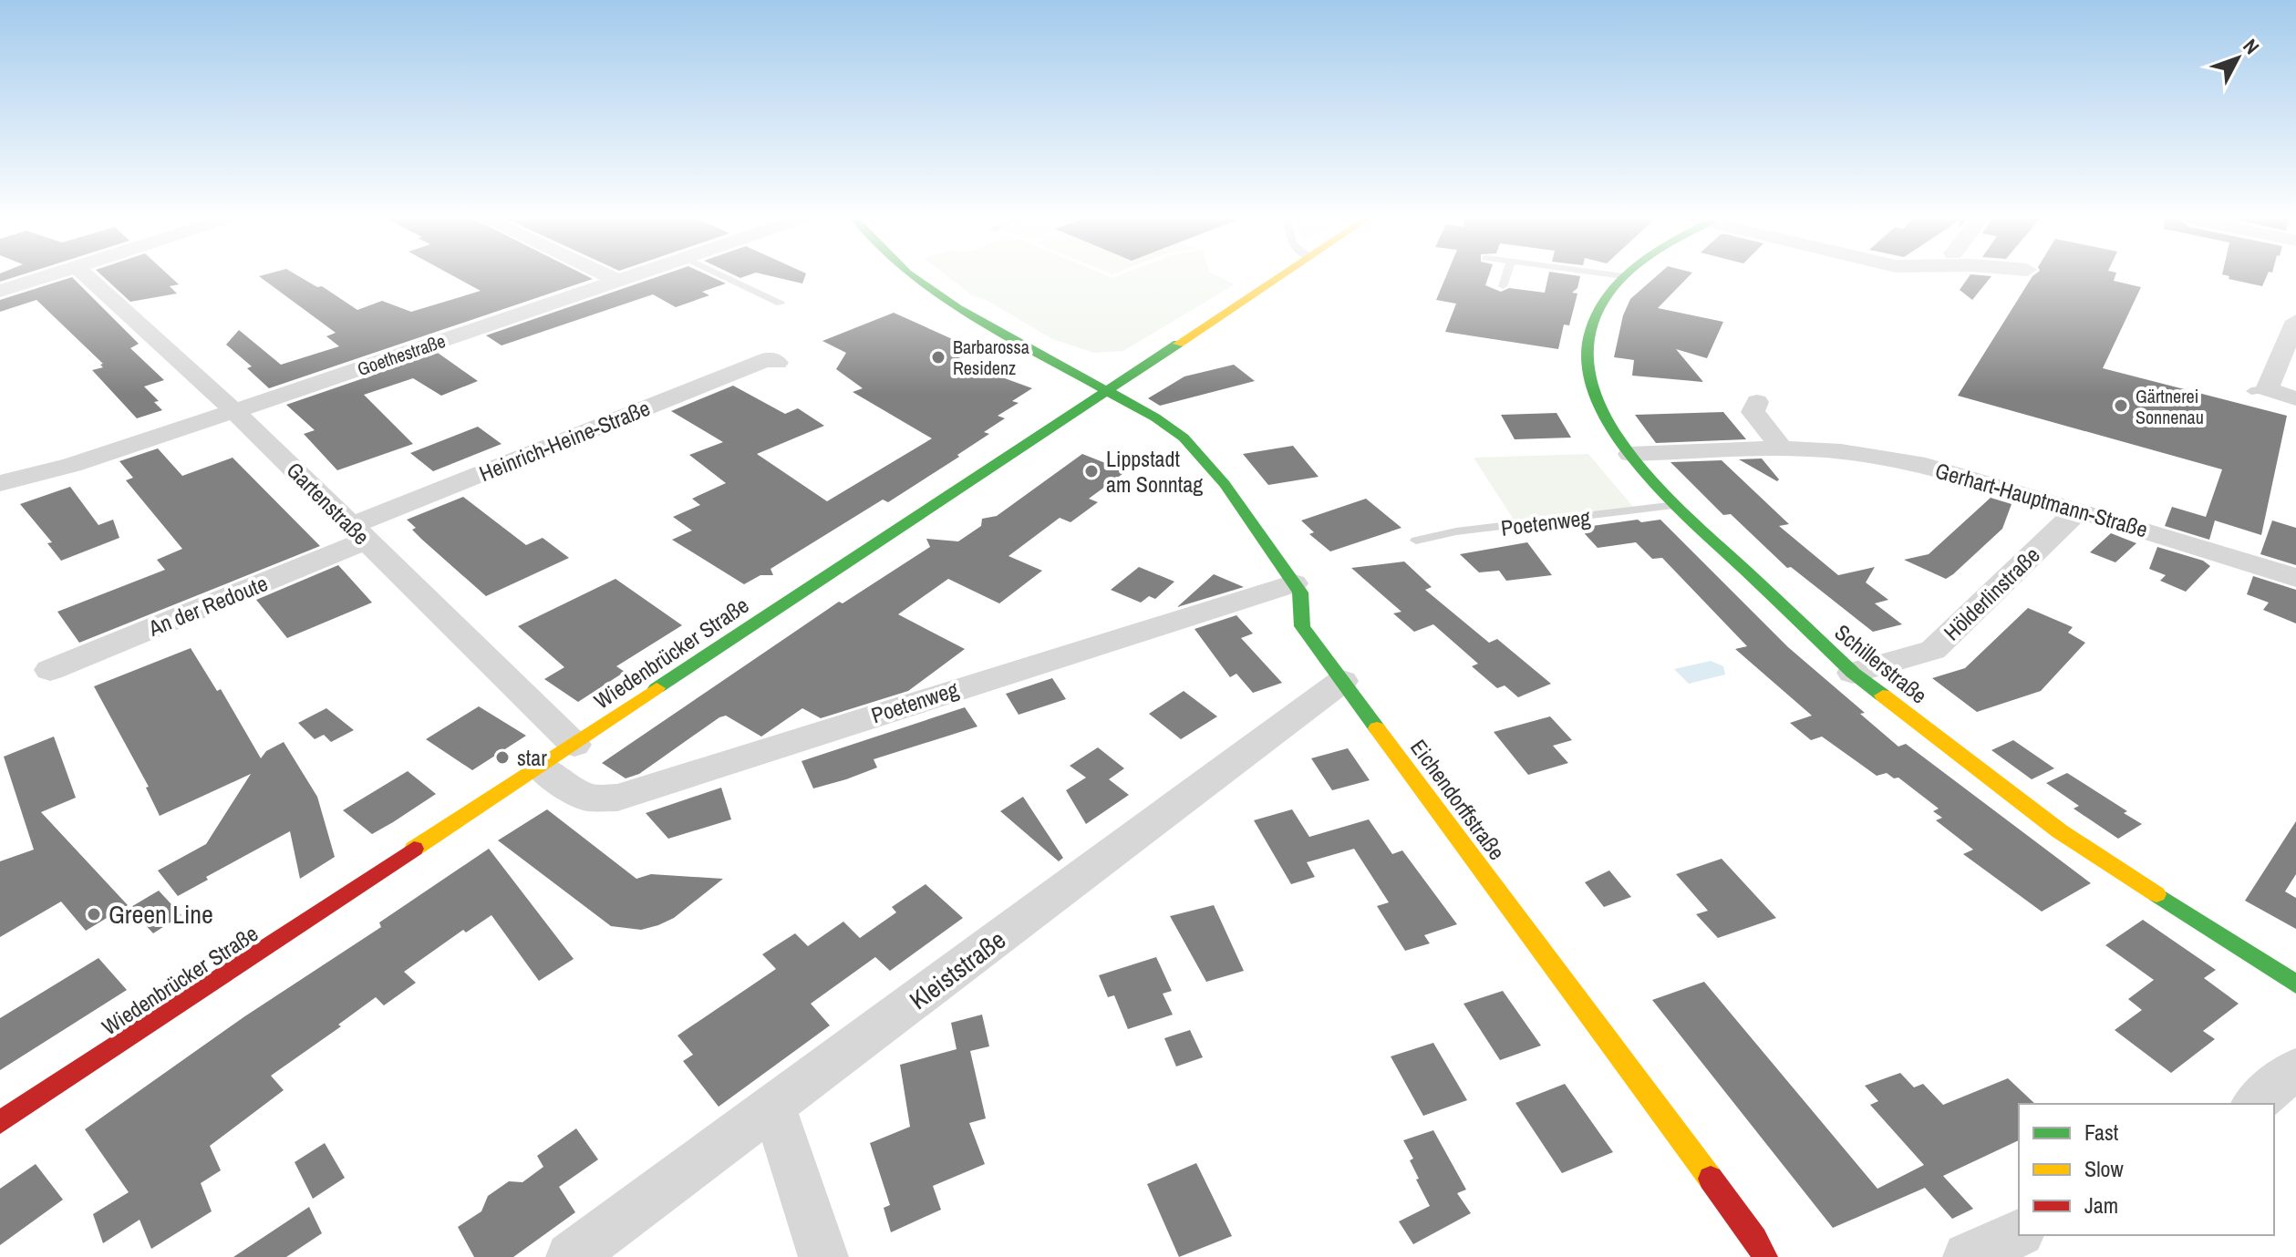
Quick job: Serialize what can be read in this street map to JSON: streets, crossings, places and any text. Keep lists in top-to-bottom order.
{
  "streets": {
    "street": [
      "Goethestraße",
      "Heinrich-Heine-Straße",
      "Gerhart-Hauptmann-Straße",
      "Gartenstraße",
      "Poetenweg",
      "Hölderlinstraße",
      "An der Redoute",
      "Wiedenbrücker Straße",
      "Schillerstraße",
      "Eichendorffstraße",
      "Kleiststraße"
    ]
  },
  "crossings": [
    ["Goethestraße", "Gartenstraße"],
    ["Heinrich-Heine-Straße", "Gartenstraße"],
    ["Heinrich-Heine-Straße", "An der Redoute"],
    ["Gerhart-Hauptmann-Straße", "Hölderlinstraße"],
    ["Gerhart-Hauptmann-Straße", "Schillerstraße"],
    ["Gartenstraße", "An der Redoute"],
    ["Gartenstraße", "Wiedenbrücker Straße"],
    ["Poetenweg", "Wiedenbrücker Straße"],
    ["Poetenweg", "Schillerstraße"],
    ["Poetenweg", "Eichendorffstraße"],
    ["Hölderlinstraße", "Schillerstraße"],
    ["Wiedenbrücker Straße", "Eichendorffstraße"],
    ["Eichendorffstraße", "Kleiststraße"]
  ],
  "places": [
    "Barbarossa Residenz",
    "Gärtnerei Sonnenau",
    "Lippstadt am Sonntag",
    "star",
    "Green Line"
  ],
  "legend": ["Fast", "Slow", "Jam"],
  "north": "top right"
}
